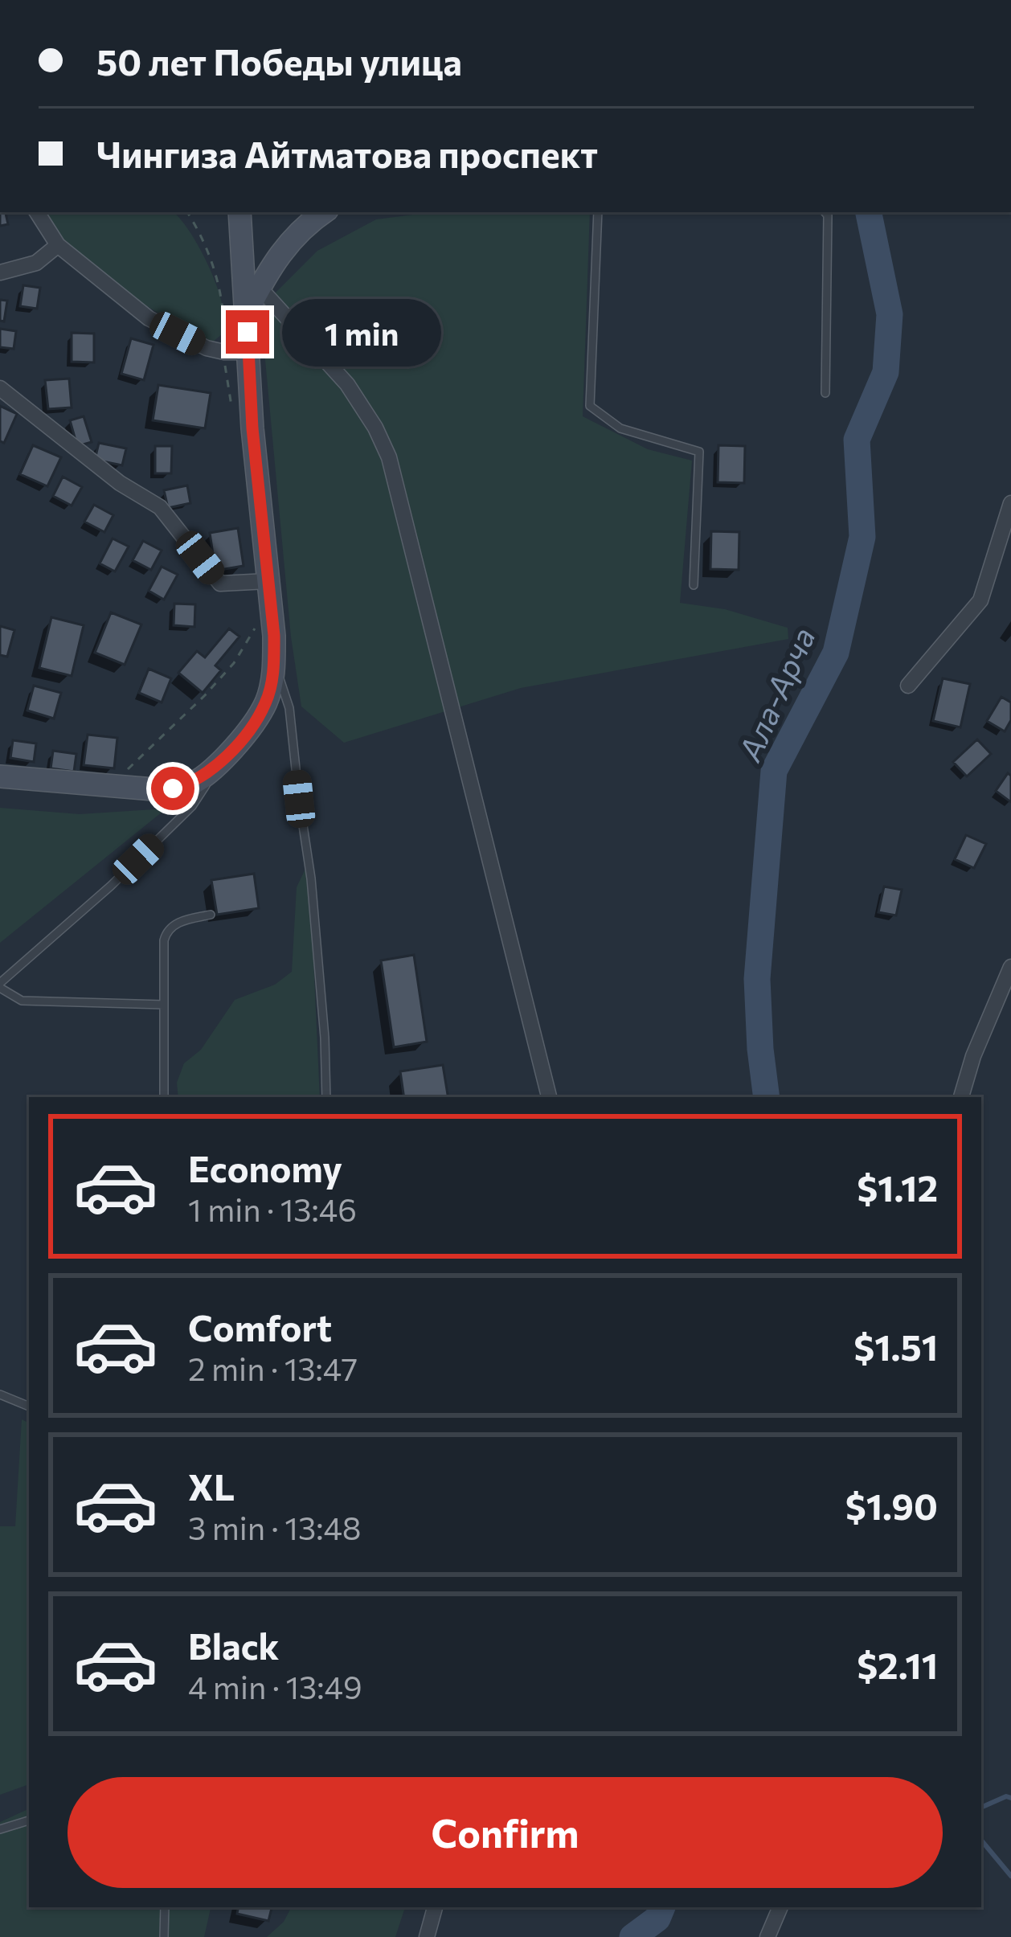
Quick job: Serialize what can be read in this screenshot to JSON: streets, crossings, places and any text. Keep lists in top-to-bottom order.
{
  "water": ["Ала-Арча"],
  "page": {
    "banner": ["50 лет Победы улица", "Чингиза Айтматова проспект"],
    "bubble": "1 min",
    "list": [
      {
        "name": "Economy",
        "note": "1 min · 13:46",
        "value": "$1.12"
      },
      {
        "name": "Comfort",
        "note": "2 min · 13:47",
        "value": "$1.51"
      },
      {
        "name": "XL",
        "note": "3 min · 13:48",
        "value": "$1.90"
      },
      {
        "name": "Black",
        "note": "4 min · 13:49",
        "value": "$2.11"
      }
    ],
    "buttons": "Confirm"
  }
}
